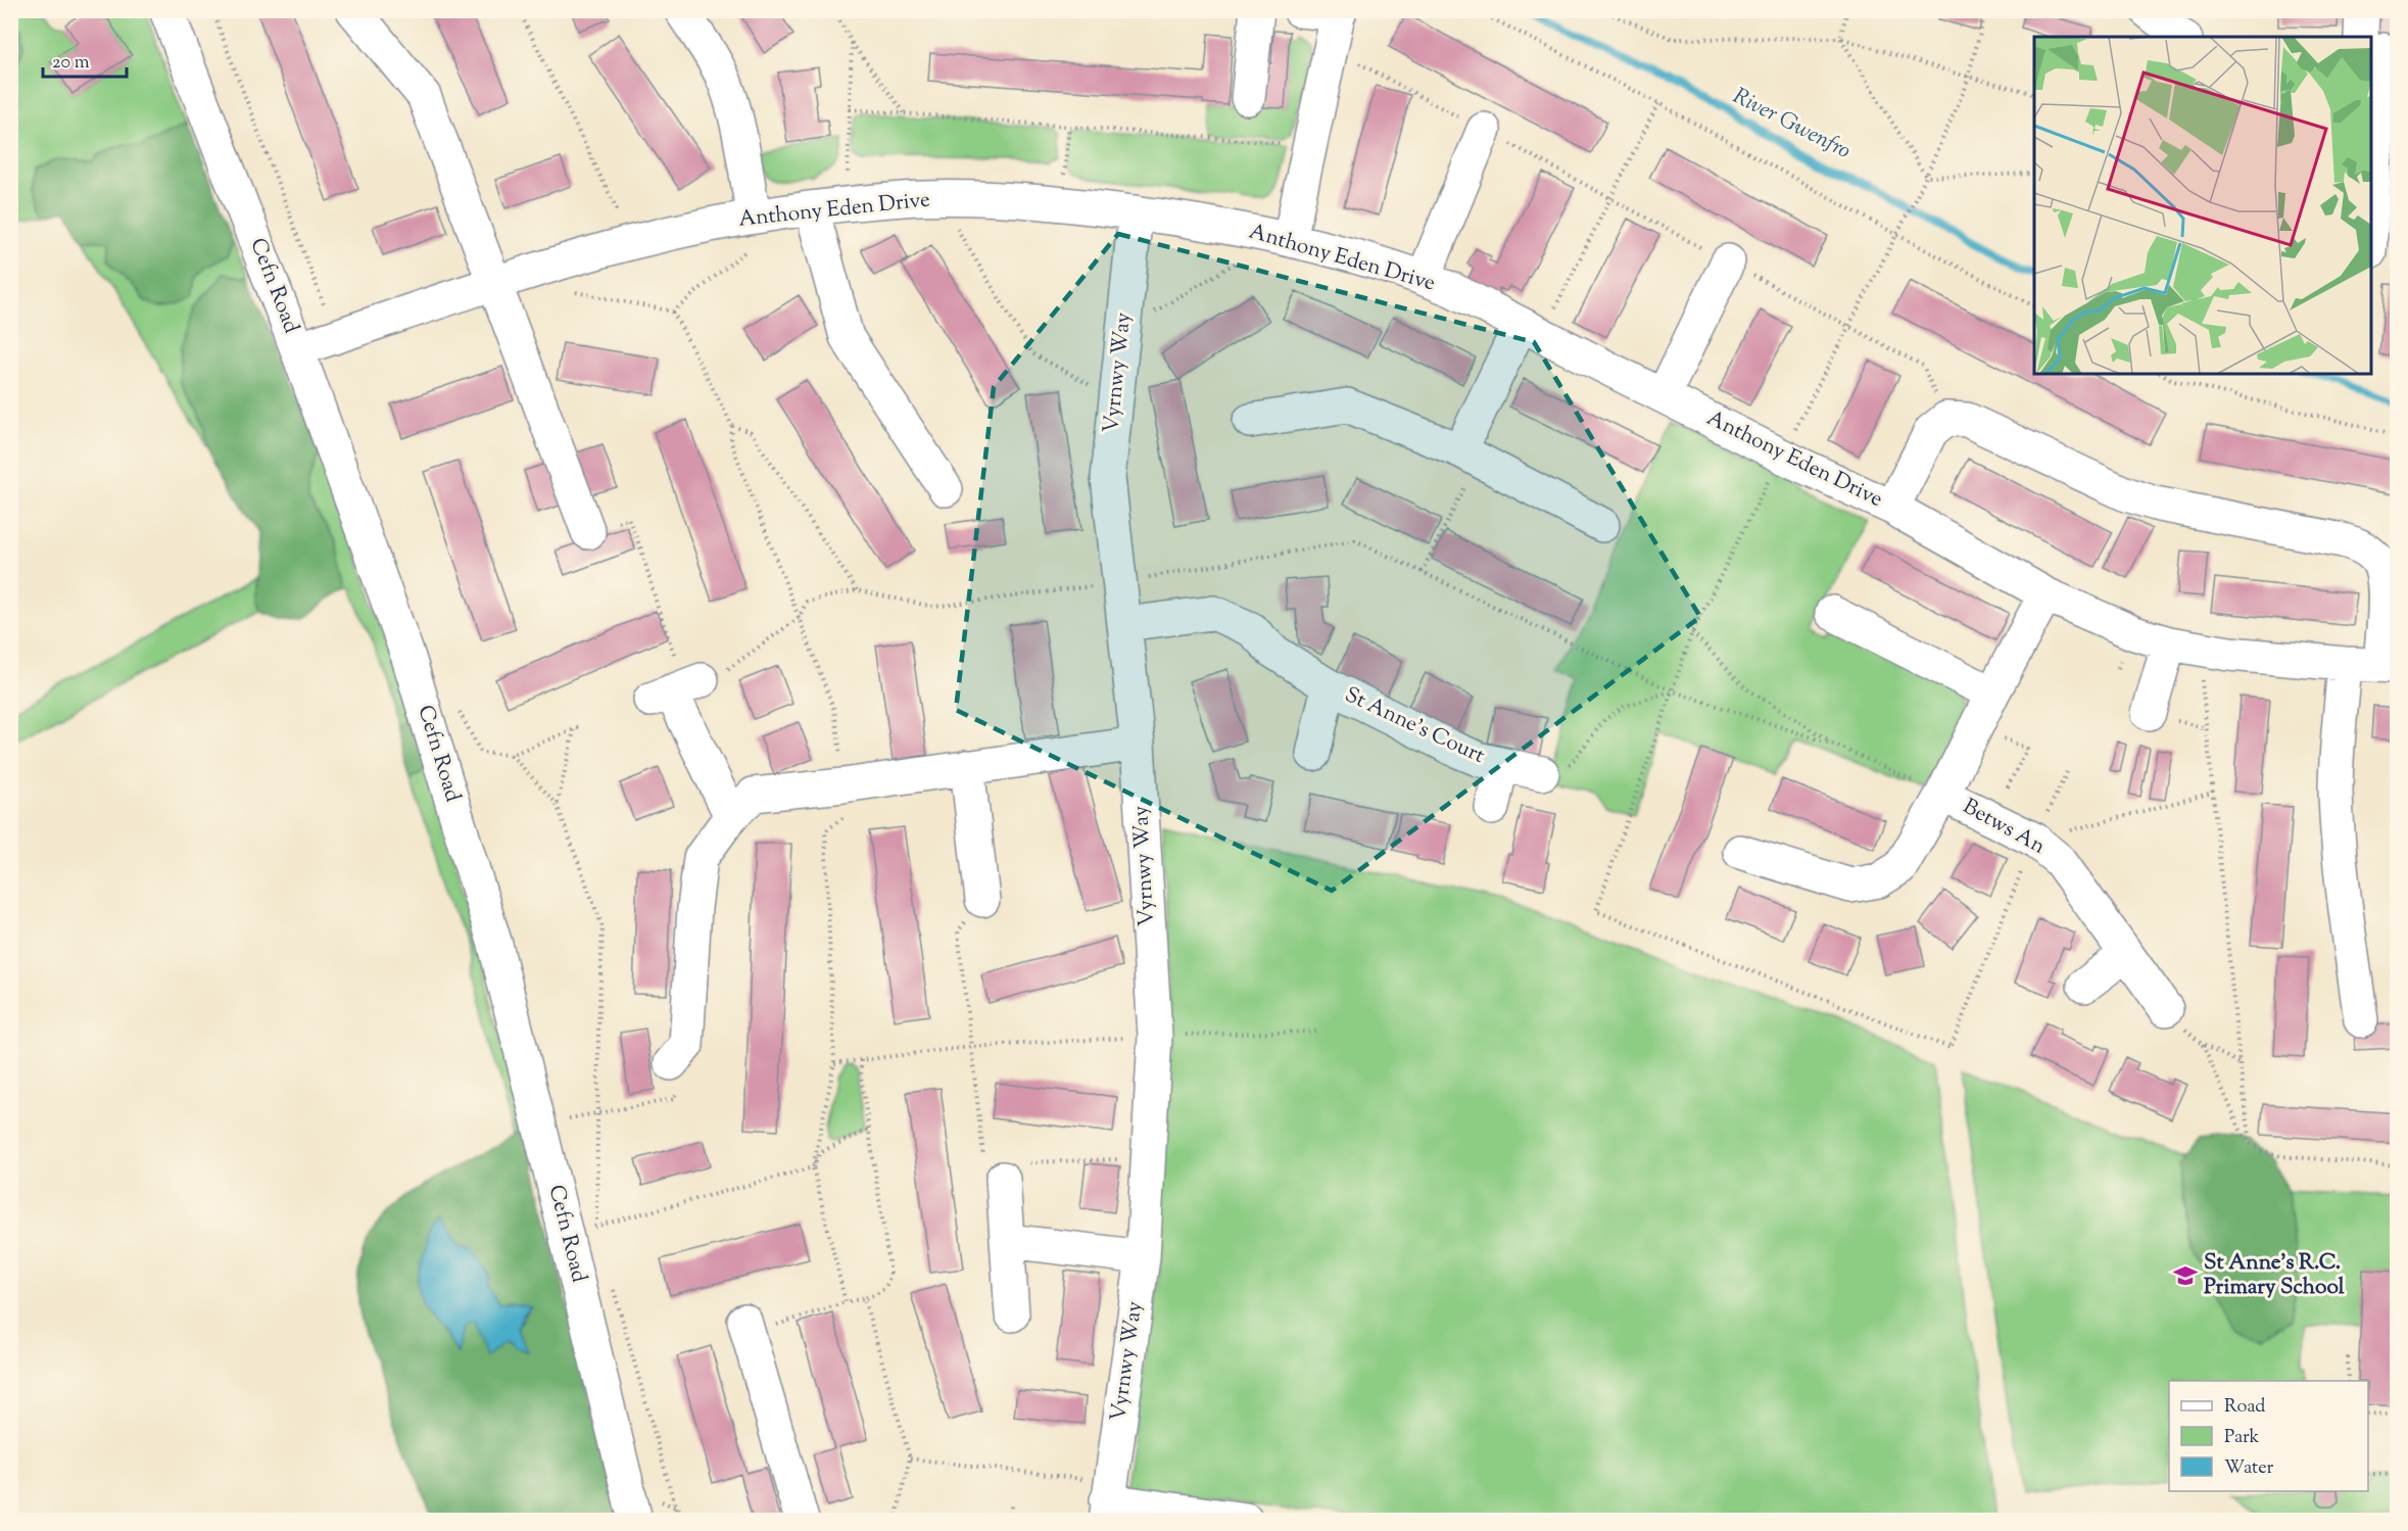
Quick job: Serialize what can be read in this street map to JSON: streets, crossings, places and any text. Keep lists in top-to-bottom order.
{
  "streets": {
    "street": [
      "Anthony Eden Drive",
      "Cefn Road",
      "Vyrnwy Way",
      "St Anne's Court",
      "Betws An"
    ]
  },
  "crossings": [
    ["Anthony Eden Drive", "Cefn Road"],
    ["Anthony Eden Drive", "Vyrnwy Way"],
    ["Vyrnwy Way", "St Anne's Court"]
  ],
  "water": ["River Gwenfro"],
  "places": {
    "school or university": ["St Anne's R.C. Primary School"]
  },
  "legend": ["Road", "Park", "Water"],
  "scale_bar": "20 m"
}
